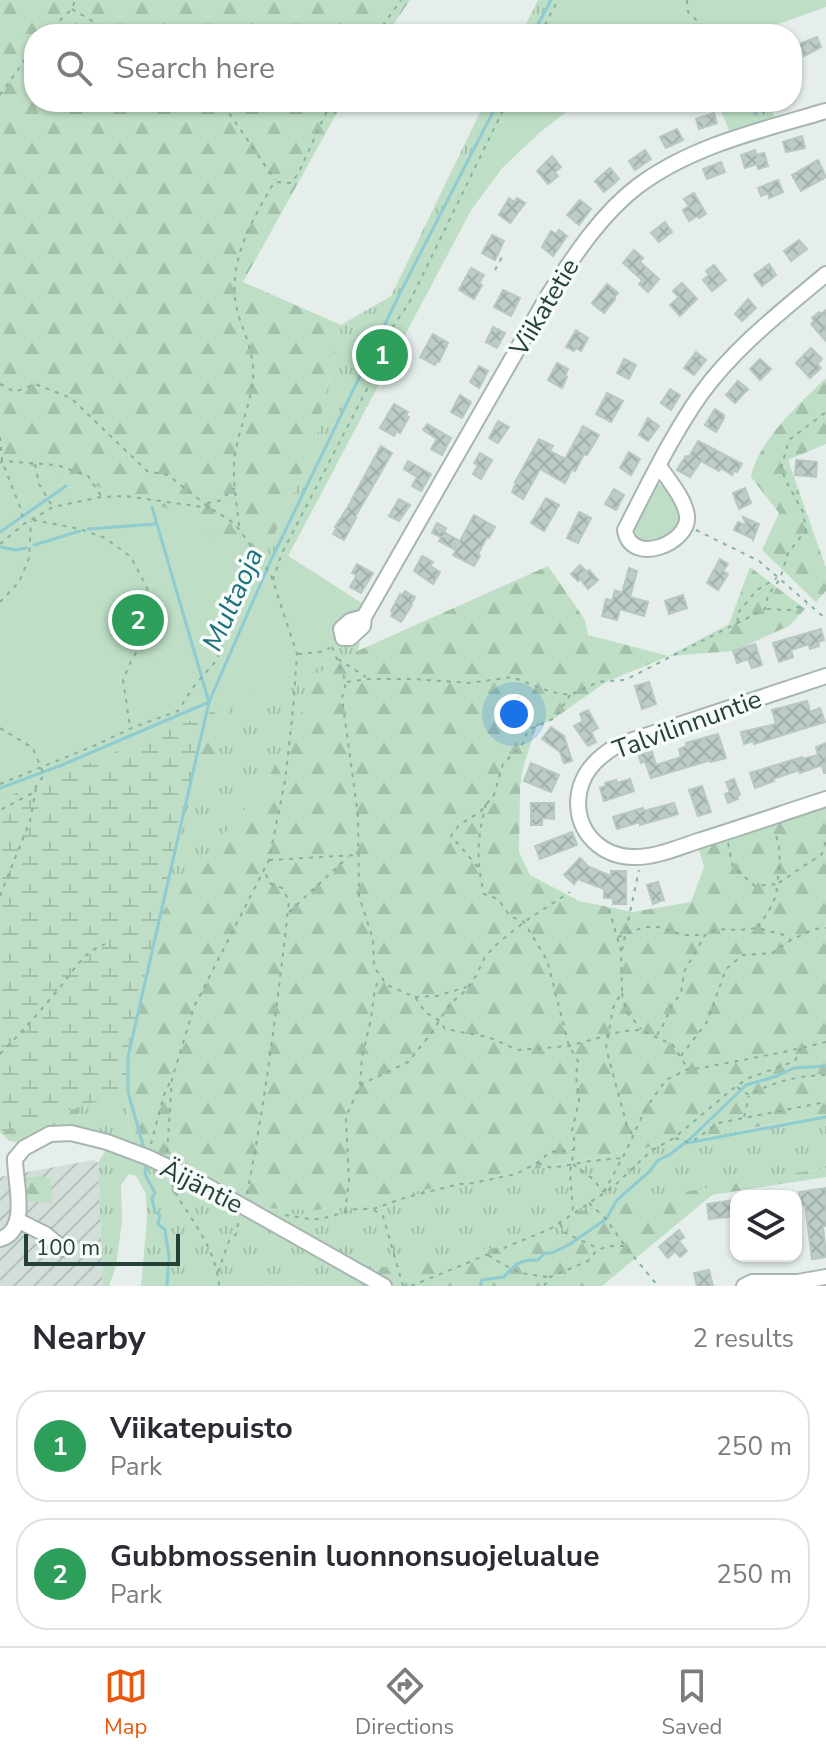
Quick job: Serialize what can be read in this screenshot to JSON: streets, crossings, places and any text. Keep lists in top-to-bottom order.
{
  "streets": {
    "street": ["Viikatetie", "Talvilinnuntie", "Äijäntie"]
  },
  "water": ["Multaoja"],
  "scale_bar": "100 m",
  "page": {
    "search": "Search here",
    "pins": ["1", "2"],
    "scale": "100 m",
    "heading": ["Nearby", "2 results"],
    "list": [
      {
        "mark": "1",
        "name": "Viikatepuisto",
        "note": "Park",
        "value": "250 m"
      },
      {
        "mark": "2",
        "name": "Gubbmossenin luonnonsuojelualue",
        "note": "Park",
        "value": "250 m"
      }
    ],
    "nav": ["Map", "Directions", "Saved"]
  }
}
